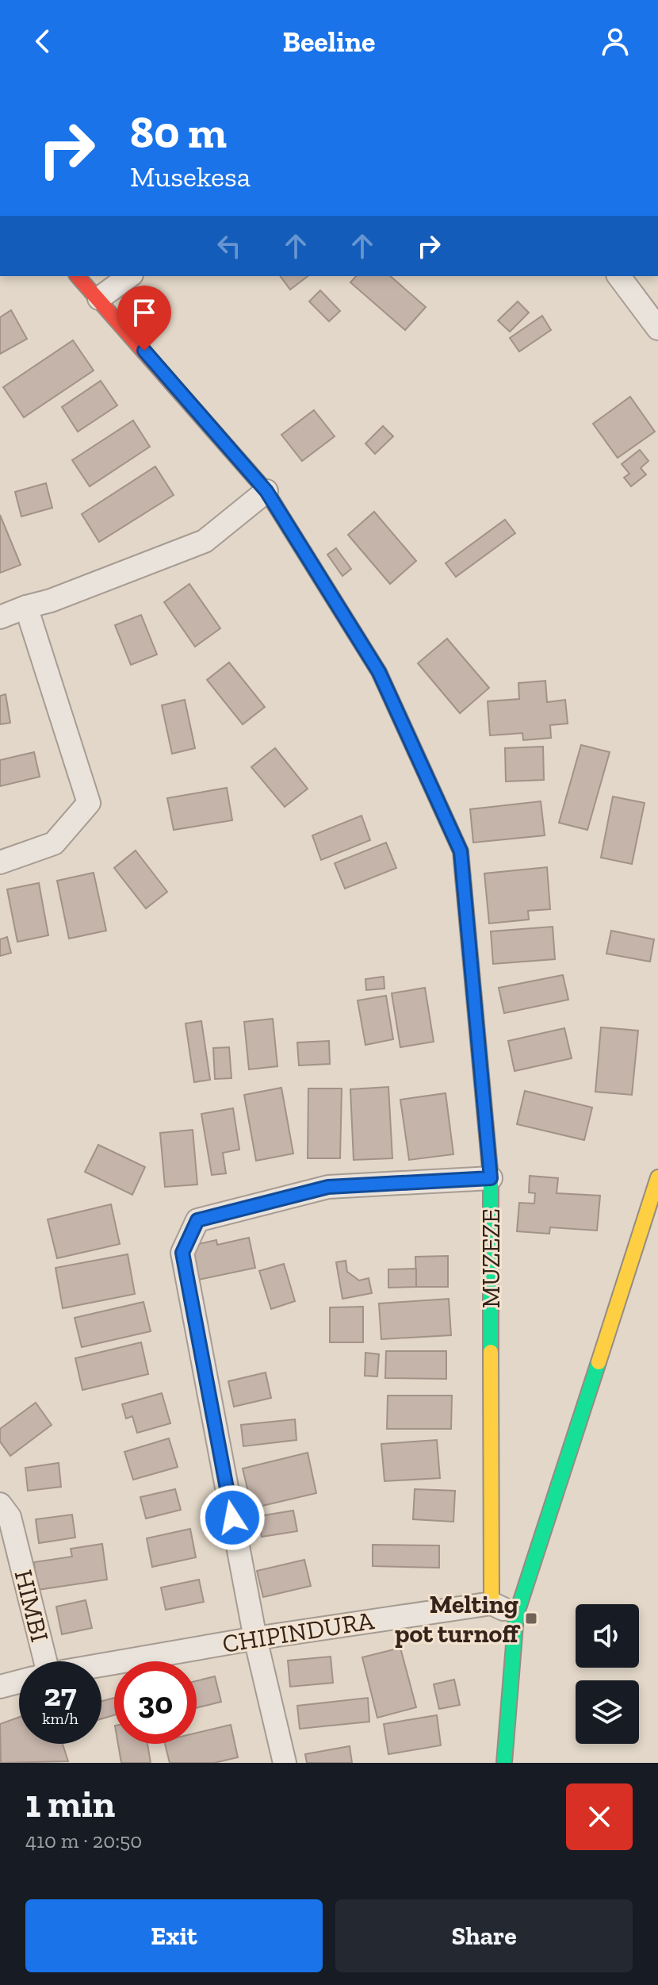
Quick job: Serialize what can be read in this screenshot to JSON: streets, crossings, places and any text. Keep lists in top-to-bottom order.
{
  "streets": {
    "street": ["MUZEZE", "HIMBI", "CHIPINDURA"]
  },
  "crossings": [
    ["MUZEZE", "CHIPINDURA"]
  ],
  "places": {
    "transit": ["Melting pot turnoff"]
  },
  "page": {
    "header": "Beeline",
    "turn": ["80 m", "Musekesa"],
    "speed": "27 km/h",
    "limit": "30",
    "heading": ["1 min", "410 m · 20:50"],
    "buttons": ["Exit", "Share"]
  }
}
